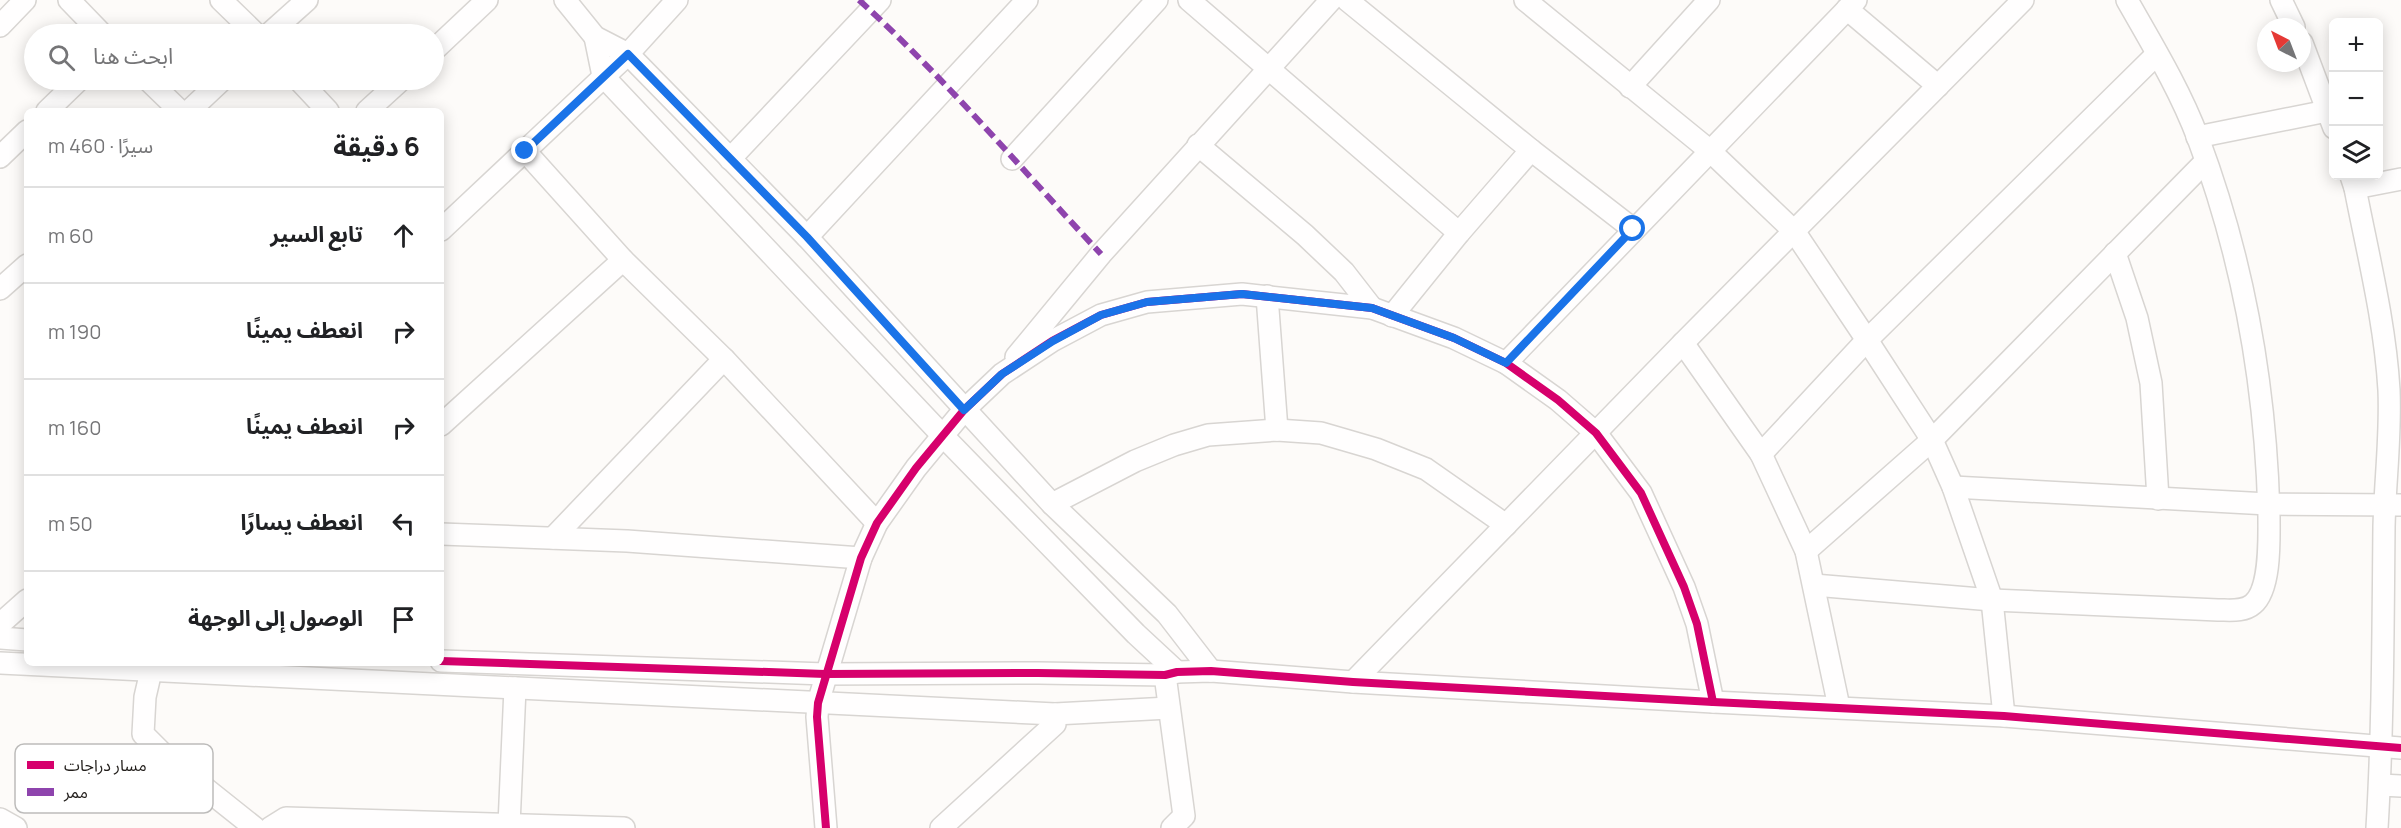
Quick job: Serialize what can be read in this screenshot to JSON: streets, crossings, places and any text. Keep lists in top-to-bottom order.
{
  "legend": ["مسار دراجات", "ممر"],
  "north": "top left",
  "page": {
    "map_buttons": ["+", "−"],
    "search": "ابحث هنا",
    "heading": ["6 دقيقة", "سيرًا · 460 m"],
    "list": [
      ["تابع السير", "60 m"],
      ["انعطف يمينًا", "190 m"],
      ["انعطف يمينًا", "160 m"],
      ["انعطف يسارًا", "50 m"],
      "الوصول إلى الوجهة"
    ]
  }
}
